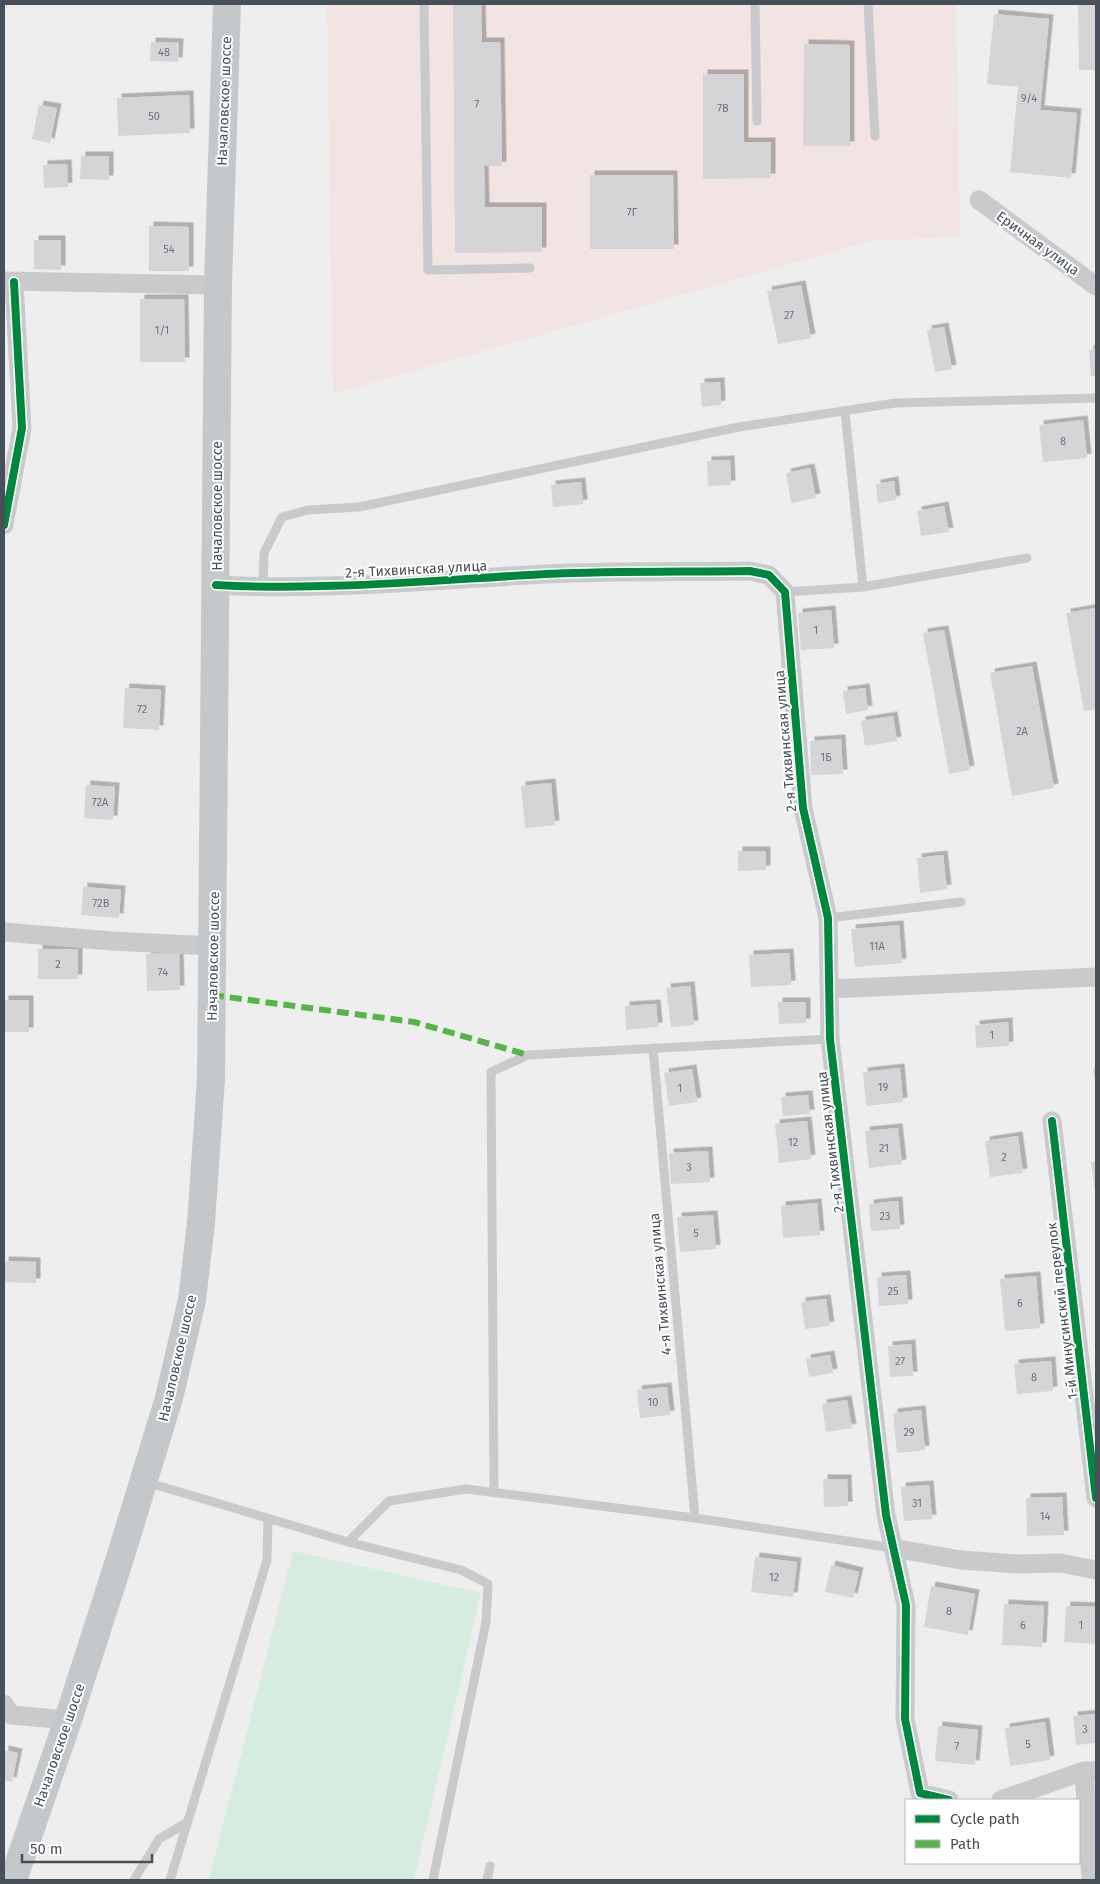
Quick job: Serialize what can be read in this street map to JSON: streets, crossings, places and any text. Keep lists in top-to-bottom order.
{
  "streets": {
    "main road": ["Началовское шоссе"],
    "street": ["Еричная улица", "2-я Тихвинская улица", "1-й Минусинский переулок"],
    "lane": ["4-я Тихвинская улица"]
  },
  "crossings": [
    ["Началовское шоссе", "2-я Тихвинская улица"]
  ],
  "house_numbers": [
    "48",
    "9/4",
    "7",
    "7В",
    "50",
    "7Г",
    "54",
    "27",
    "1/1",
    "8",
    "1",
    "72",
    "2А",
    "1Б",
    "72А",
    "72В",
    "11А",
    "2",
    "74",
    "1",
    "19",
    "1",
    "12",
    "21",
    "2",
    "3",
    "23",
    "5",
    "25",
    "6",
    "27",
    "8",
    "10",
    "29",
    "31",
    "14",
    "12",
    "8",
    "6",
    "1",
    "3",
    "5",
    "7"
  ],
  "legend": ["Cycle path", "Path"],
  "scale_bar": "50 m"
}
